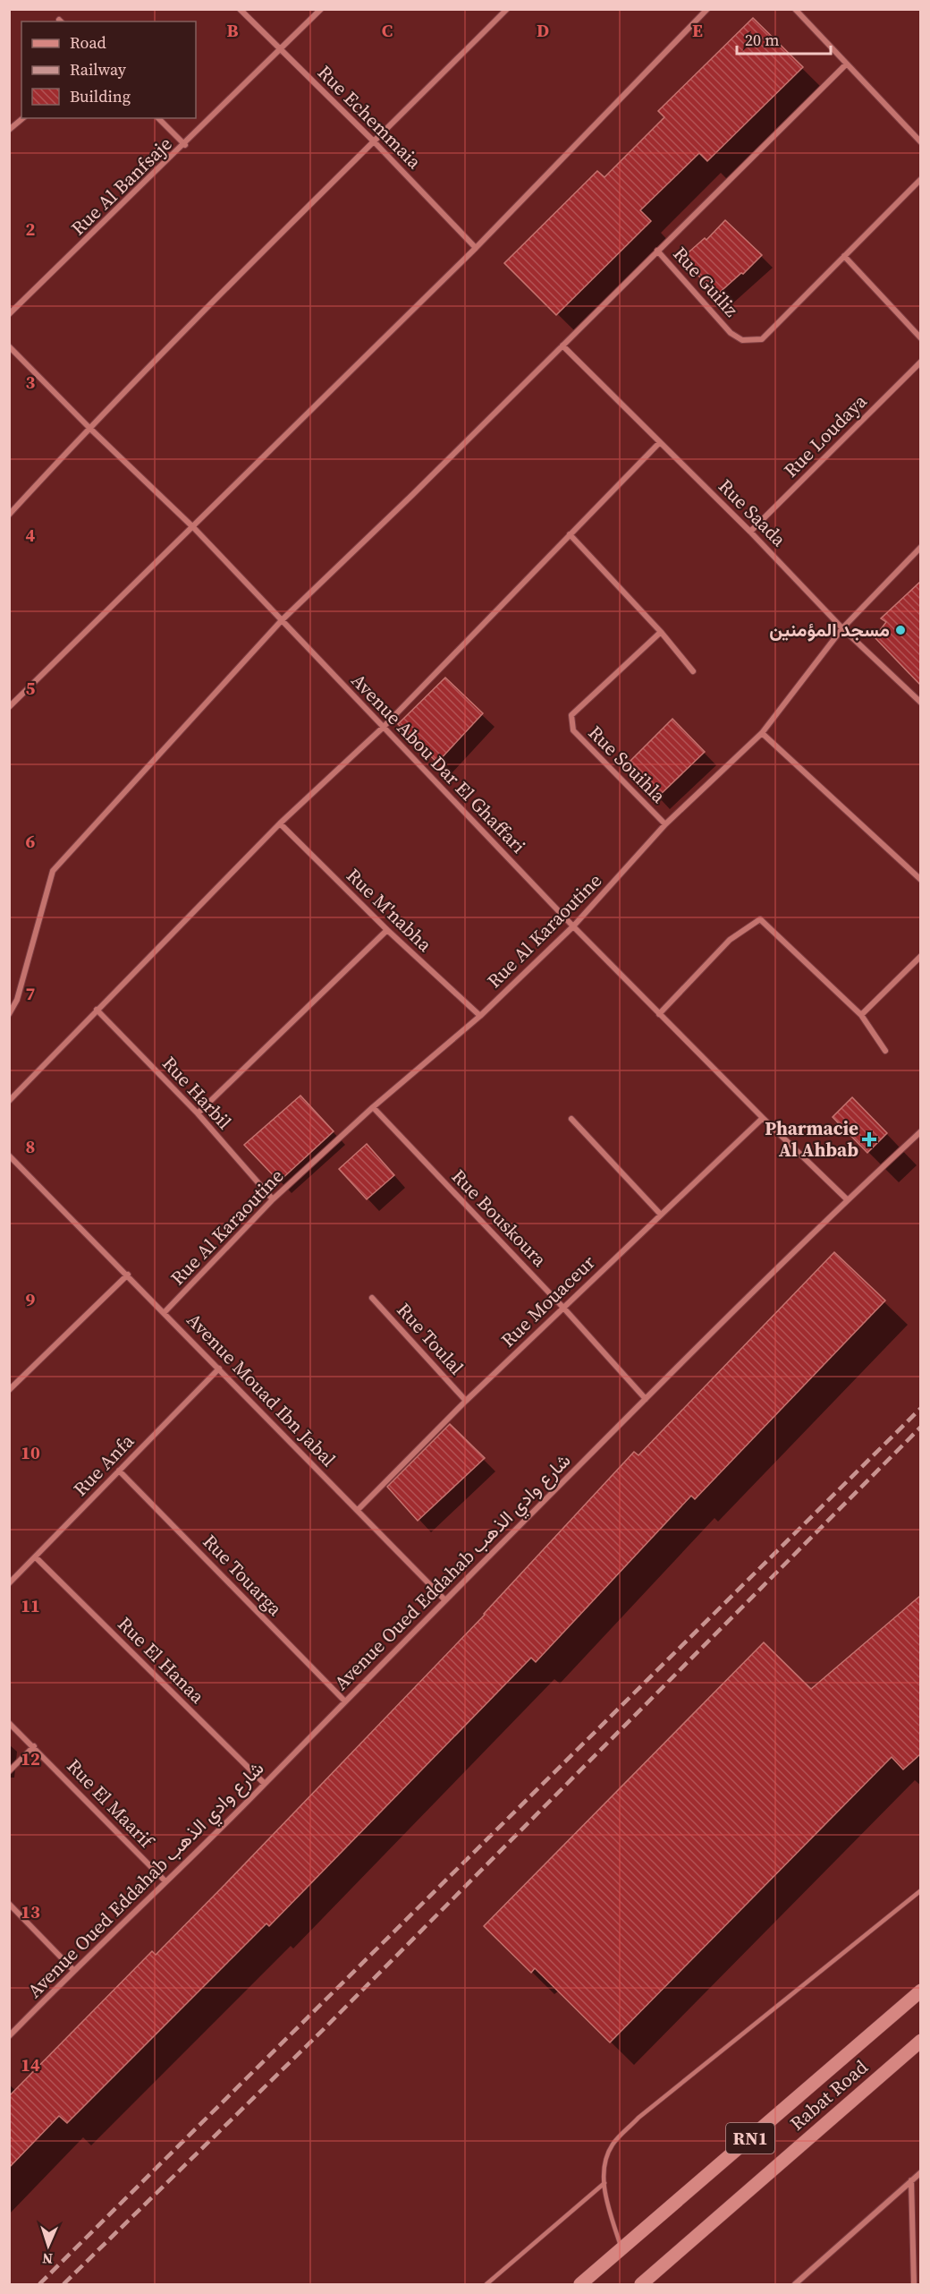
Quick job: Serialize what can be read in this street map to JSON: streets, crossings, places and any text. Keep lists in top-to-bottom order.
{
  "streets": {
    "main road": ["Rabat Road", "RN1"],
    "street": [
      "Rue Echemmaia",
      "Rue Al Banfsaje",
      "Rue Guiliz",
      "Rue Loudaya",
      "Rue Saada",
      "Avenue Abou Dar El Ghaffari",
      "Rue Souihla",
      "Rue M'nabha",
      "Rue Al Karaoutine",
      "Rue Harbil",
      "Rue Bouskoura",
      "Rue Mouaceur",
      "Rue Toulal",
      "Avenue Mouad Ibn Jabal",
      "Rue Anfa",
      "Avenue Oued Eddahab شارع وادي الذهب",
      "Rue Touarga",
      "Rue El Hanaa",
      "Rue El Maarif"
    ]
  },
  "crossings": [
    ["Rue Echemmaia", "Rue Al Banfsaje"],
    ["Rue Loudaya", "Rue Saada"],
    ["Rue Saada", "Rue Al Karaoutine"],
    ["Avenue Abou Dar El Ghaffari", "Rue Al Karaoutine"],
    ["Avenue Abou Dar El Ghaffari", "Rue Mouaceur"],
    ["Avenue Abou Dar El Ghaffari", "Avenue Oued Eddahab شارع وادي الذهب"],
    ["Rue Souihla", "Rue Al Karaoutine"],
    ["Rue M'nabha", "Rue Al Karaoutine"],
    ["Rue Al Karaoutine", "Rue Harbil"],
    ["Rue Al Karaoutine", "Rue Bouskoura"],
    ["Rue Al Karaoutine", "Avenue Mouad Ibn Jabal"],
    ["Rue Bouskoura", "Rue Mouaceur"],
    ["Rue Bouskoura", "Avenue Oued Eddahab شارع وادي الذهب"],
    ["Rue Mouaceur", "Rue Toulal"],
    ["Rue Mouaceur", "Avenue Mouad Ibn Jabal"],
    ["Avenue Mouad Ibn Jabal", "Rue Anfa"],
    ["Avenue Mouad Ibn Jabal", "Avenue Oued Eddahab شارع وادي الذهب"],
    ["Rue Anfa", "Rue Touarga"],
    ["Rue Anfa", "Rue El Hanaa"],
    ["Avenue Oued Eddahab شارع وادي الذهب", "Rue Touarga"],
    ["Avenue Oued Eddahab شارع وادي الذهب", "Rue El Hanaa"],
    ["Avenue Oued Eddahab شارع وادي الذهب", "Rue El Maarif"]
  ],
  "places": {
    "other": ["مسجد المؤمنين"],
    "health": ["Pharmacie Al Ahbab"]
  },
  "legend": ["Road", "Railway", "Building"],
  "scale_bar": "20 m",
  "north": "bottom",
  "grid": {
    "columns": [
      "B",
      "C",
      "D",
      "E"
    ],
    "rows": [
      "2",
      "3",
      "4",
      "5",
      "6",
      "7",
      "8",
      "9",
      "10",
      "11",
      "12",
      "13",
      "14"
    ]
  }
}
